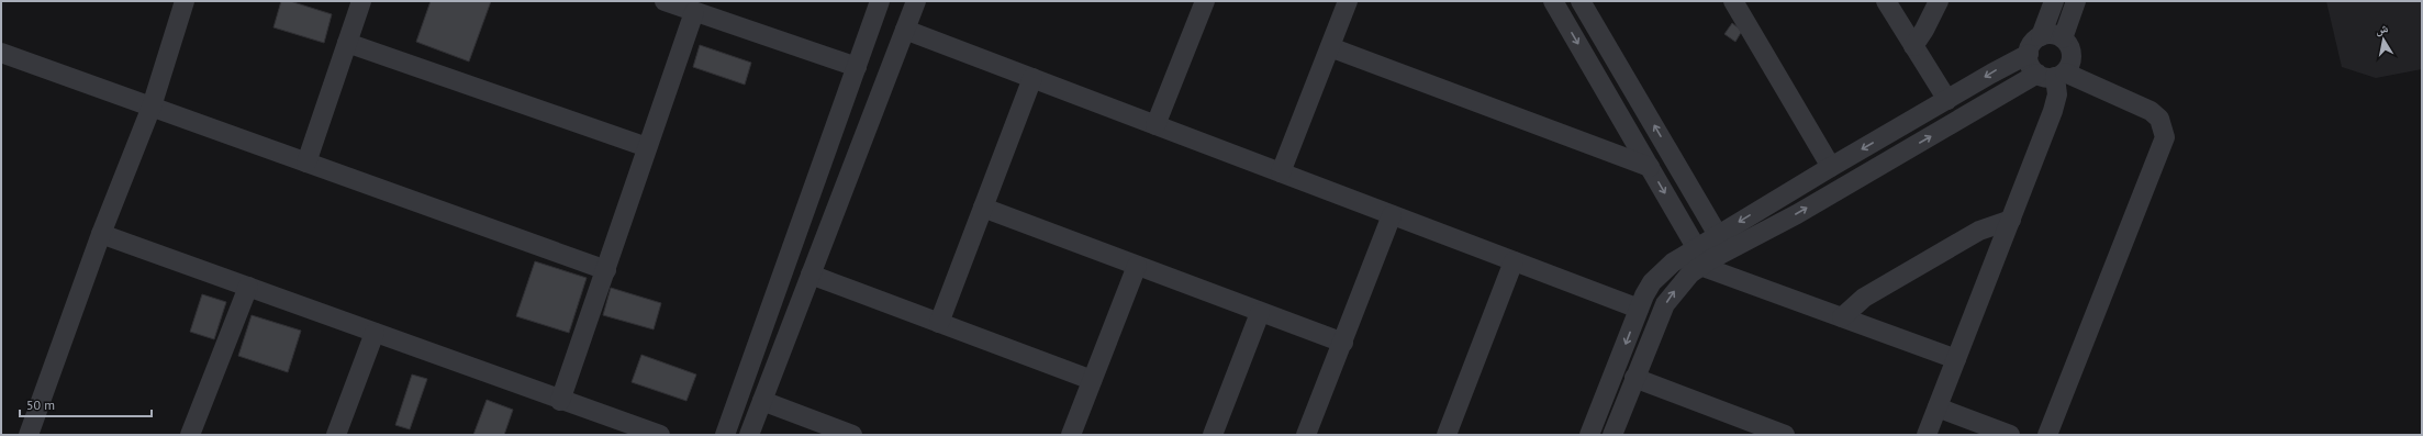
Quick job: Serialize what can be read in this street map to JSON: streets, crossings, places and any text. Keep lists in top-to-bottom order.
{
  "scale_bar": "50 m",
  "north": "top"
}
